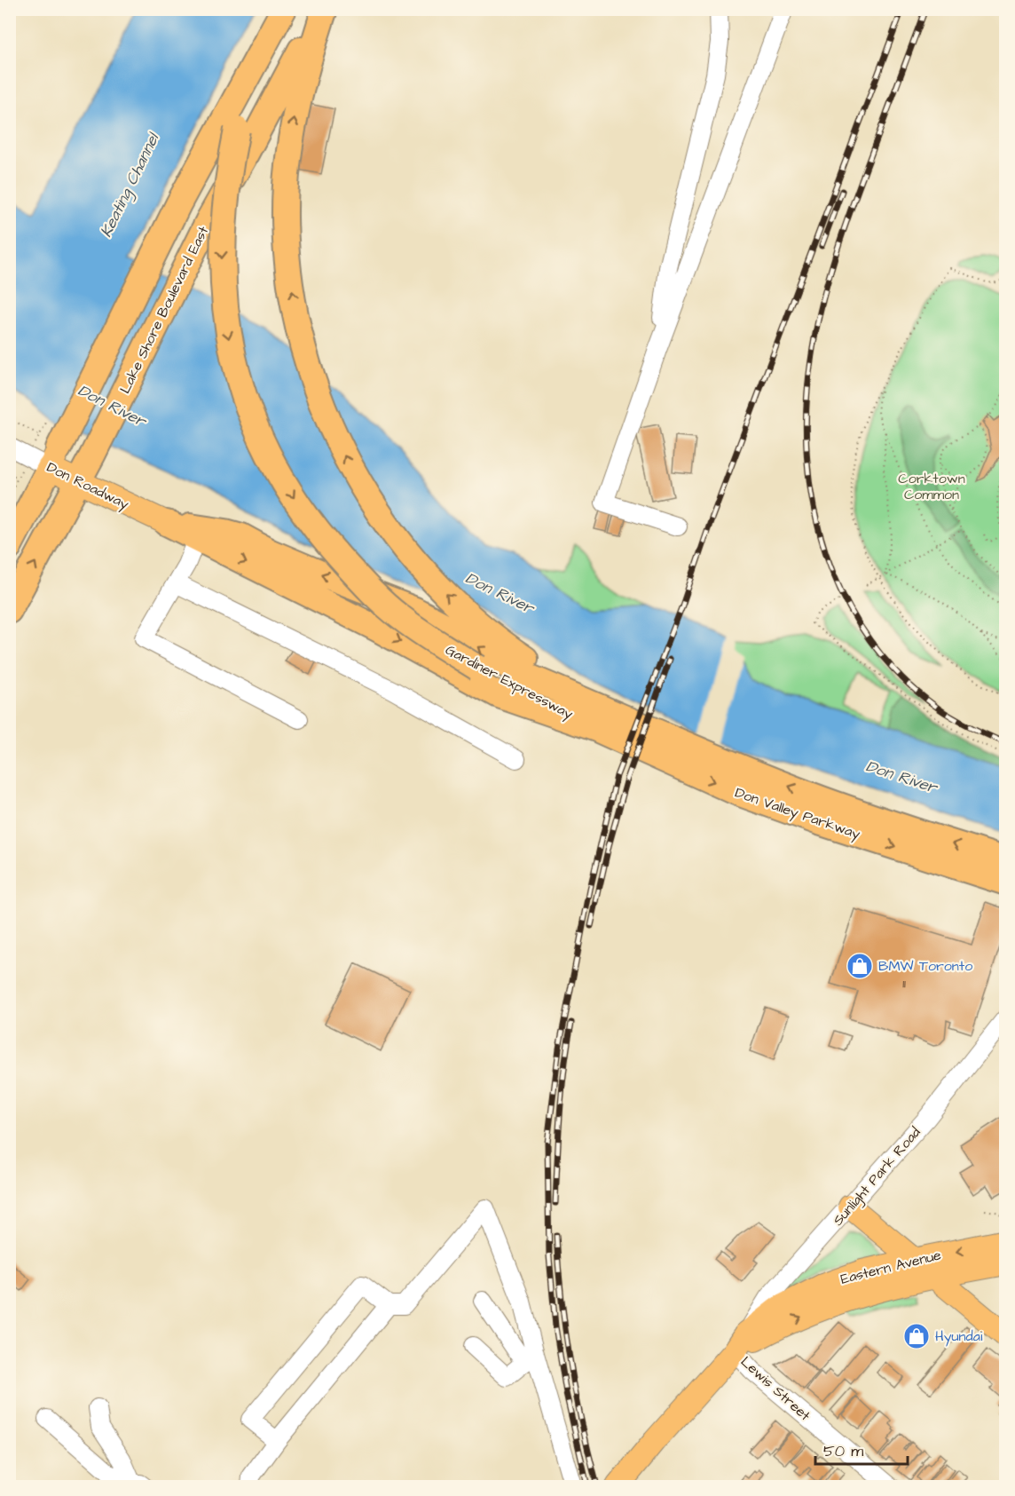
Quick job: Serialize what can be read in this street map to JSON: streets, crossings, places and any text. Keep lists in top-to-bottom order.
{
  "streets": {
    "highway": ["Lake Shore Boulevard East", "Gardiner Expressway", "Don Valley Parkway"],
    "main road": ["Don Roadway", "Eastern Avenue"],
    "street": ["Sunlight Park Road", "Lewis Street"]
  },
  "crossings": [
    ["Lake Shore Boulevard East", "Don Roadway"],
    ["Gardiner Expressway", "Don Valley Parkway"],
    ["Sunlight Park Road", "Eastern Avenue"],
    ["Sunlight Park Road", "Lewis Street"],
    ["Eastern Avenue", "Lewis Street"]
  ],
  "water": ["Keating Channel", "Don River"],
  "parks": ["Corktown Common"],
  "places": {
    "shop": ["BMW Toronto", "Hyundai"]
  },
  "house_numbers": ["11"],
  "scale_bar": "50 m"
}
